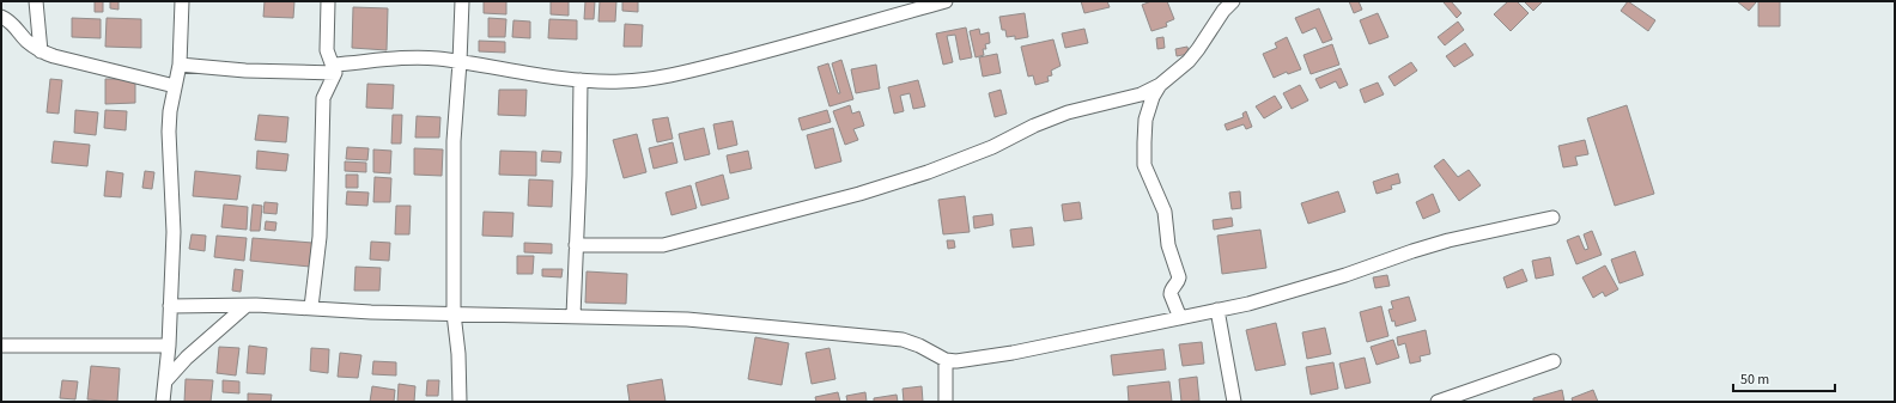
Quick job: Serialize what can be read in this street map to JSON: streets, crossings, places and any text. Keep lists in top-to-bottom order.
{
  "scale_bar": "50 m"
}
